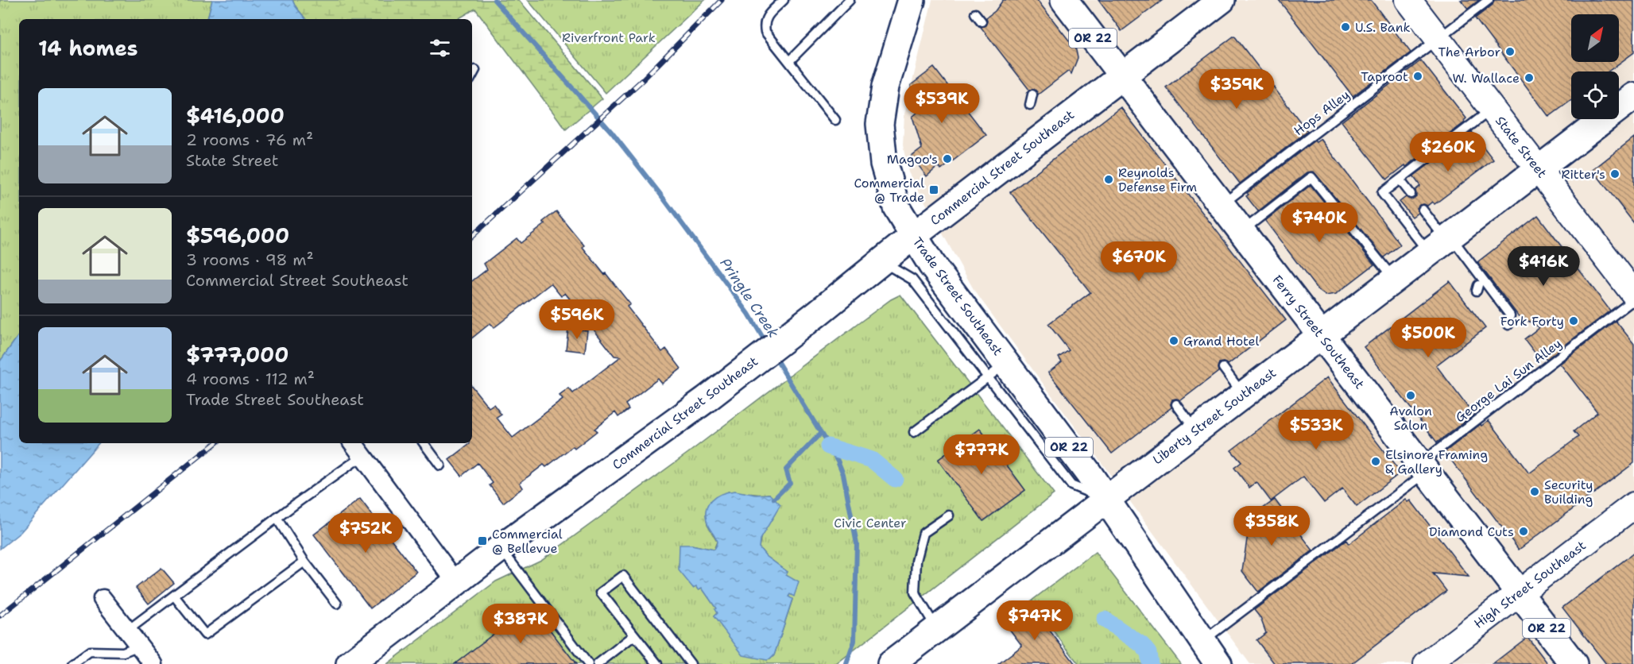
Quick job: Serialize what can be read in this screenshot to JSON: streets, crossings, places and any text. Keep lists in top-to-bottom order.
{
  "streets": {
    "main road": [
      "OR 22",
      "State Street",
      "Commercial Street Southeast",
      "Trade Street Southeast",
      "Ferry Street Southeast",
      "Liberty Street Southeast",
      "High Street Southeast"
    ],
    "lane": ["Hops Alley", "George Lai Sun Alley"]
  },
  "crossings": [
    ["Hops Alley", "State Street"],
    ["Hops Alley", "Ferry Street Southeast"],
    ["State Street", "Liberty Street Southeast"],
    ["Commercial Street Southeast", "Trade Street Southeast"],
    ["Commercial Street Southeast", "Ferry Street Southeast"],
    ["Trade Street Southeast", "George Lai Sun Alley"],
    ["Trade Street Southeast", "Liberty Street Southeast"],
    ["Ferry Street Southeast", "George Lai Sun Alley"],
    ["Ferry Street Southeast", "Liberty Street Southeast"],
    ["Ferry Street Southeast", "High Street Southeast"]
  ],
  "water": ["Pringle Creek"],
  "parks": ["Riverfront Park", "Civic Center"],
  "places": {
    "other": [
      "U.S. Bank",
      "The Arbor",
      "Taproot",
      "W. Wallace",
      "Magoo's",
      "Ritter's",
      "Reynolds Defense Firm",
      "Fork Forty",
      "Grand Hotel",
      "Avalon Salon",
      "Elsinore Framing & Gallery",
      "Security Building",
      "Diamond Cuts"
    ],
    "transit": ["Commercial @ Trade", "Commercial @ Bellevue"]
  },
  "north": "top right",
  "page": {
    "heading": "14 homes",
    "price": [
      "$359K",
      "$539K",
      "$260K",
      "$740K",
      "$670K",
      "$416K",
      "$596K",
      "$500K",
      "$533K",
      "$777K",
      "$358K",
      "$752K",
      "$747K",
      "$387K"
    ],
    "list": [
      {
        "name": "$416,000",
        "note": "2 rooms · 76 m² · State Street"
      },
      {
        "name": "$596,000",
        "note": "3 rooms · 98 m² · Commercial Street Southeast"
      },
      {
        "name": "$777,000",
        "note": "4 rooms · 112 m² · Trade Street Southeast"
      }
    ]
  }
}
